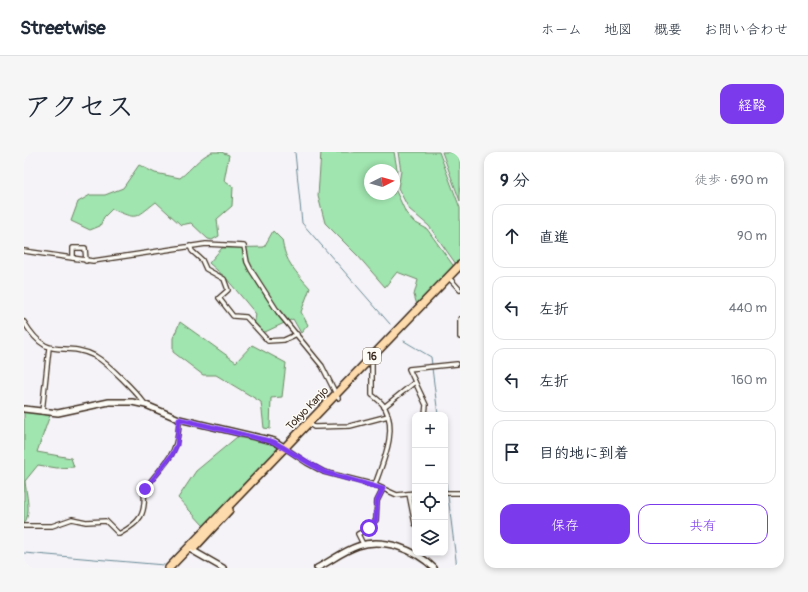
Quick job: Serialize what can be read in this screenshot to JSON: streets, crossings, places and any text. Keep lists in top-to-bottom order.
{
  "streets": {
    "highway": ["16", "Tokyo Kanjo"]
  },
  "north": "right",
  "page": {
    "header": "Streetwise",
    "nav": [
      "ホーム",
      "地図",
      "概要",
      "お問い合わせ"
    ],
    "title": "アクセス",
    "buttons": [
      "経路",
      ["保存", "共有"]
    ],
    "heading": ["9 分", "徒歩 · 690 m"],
    "list": [
      ["直進", "90 m"],
      ["左折", "440 m"],
      ["左折", "160 m"],
      "目的地に到着"
    ],
    "map_buttons": ["+", "−"]
  }
}
